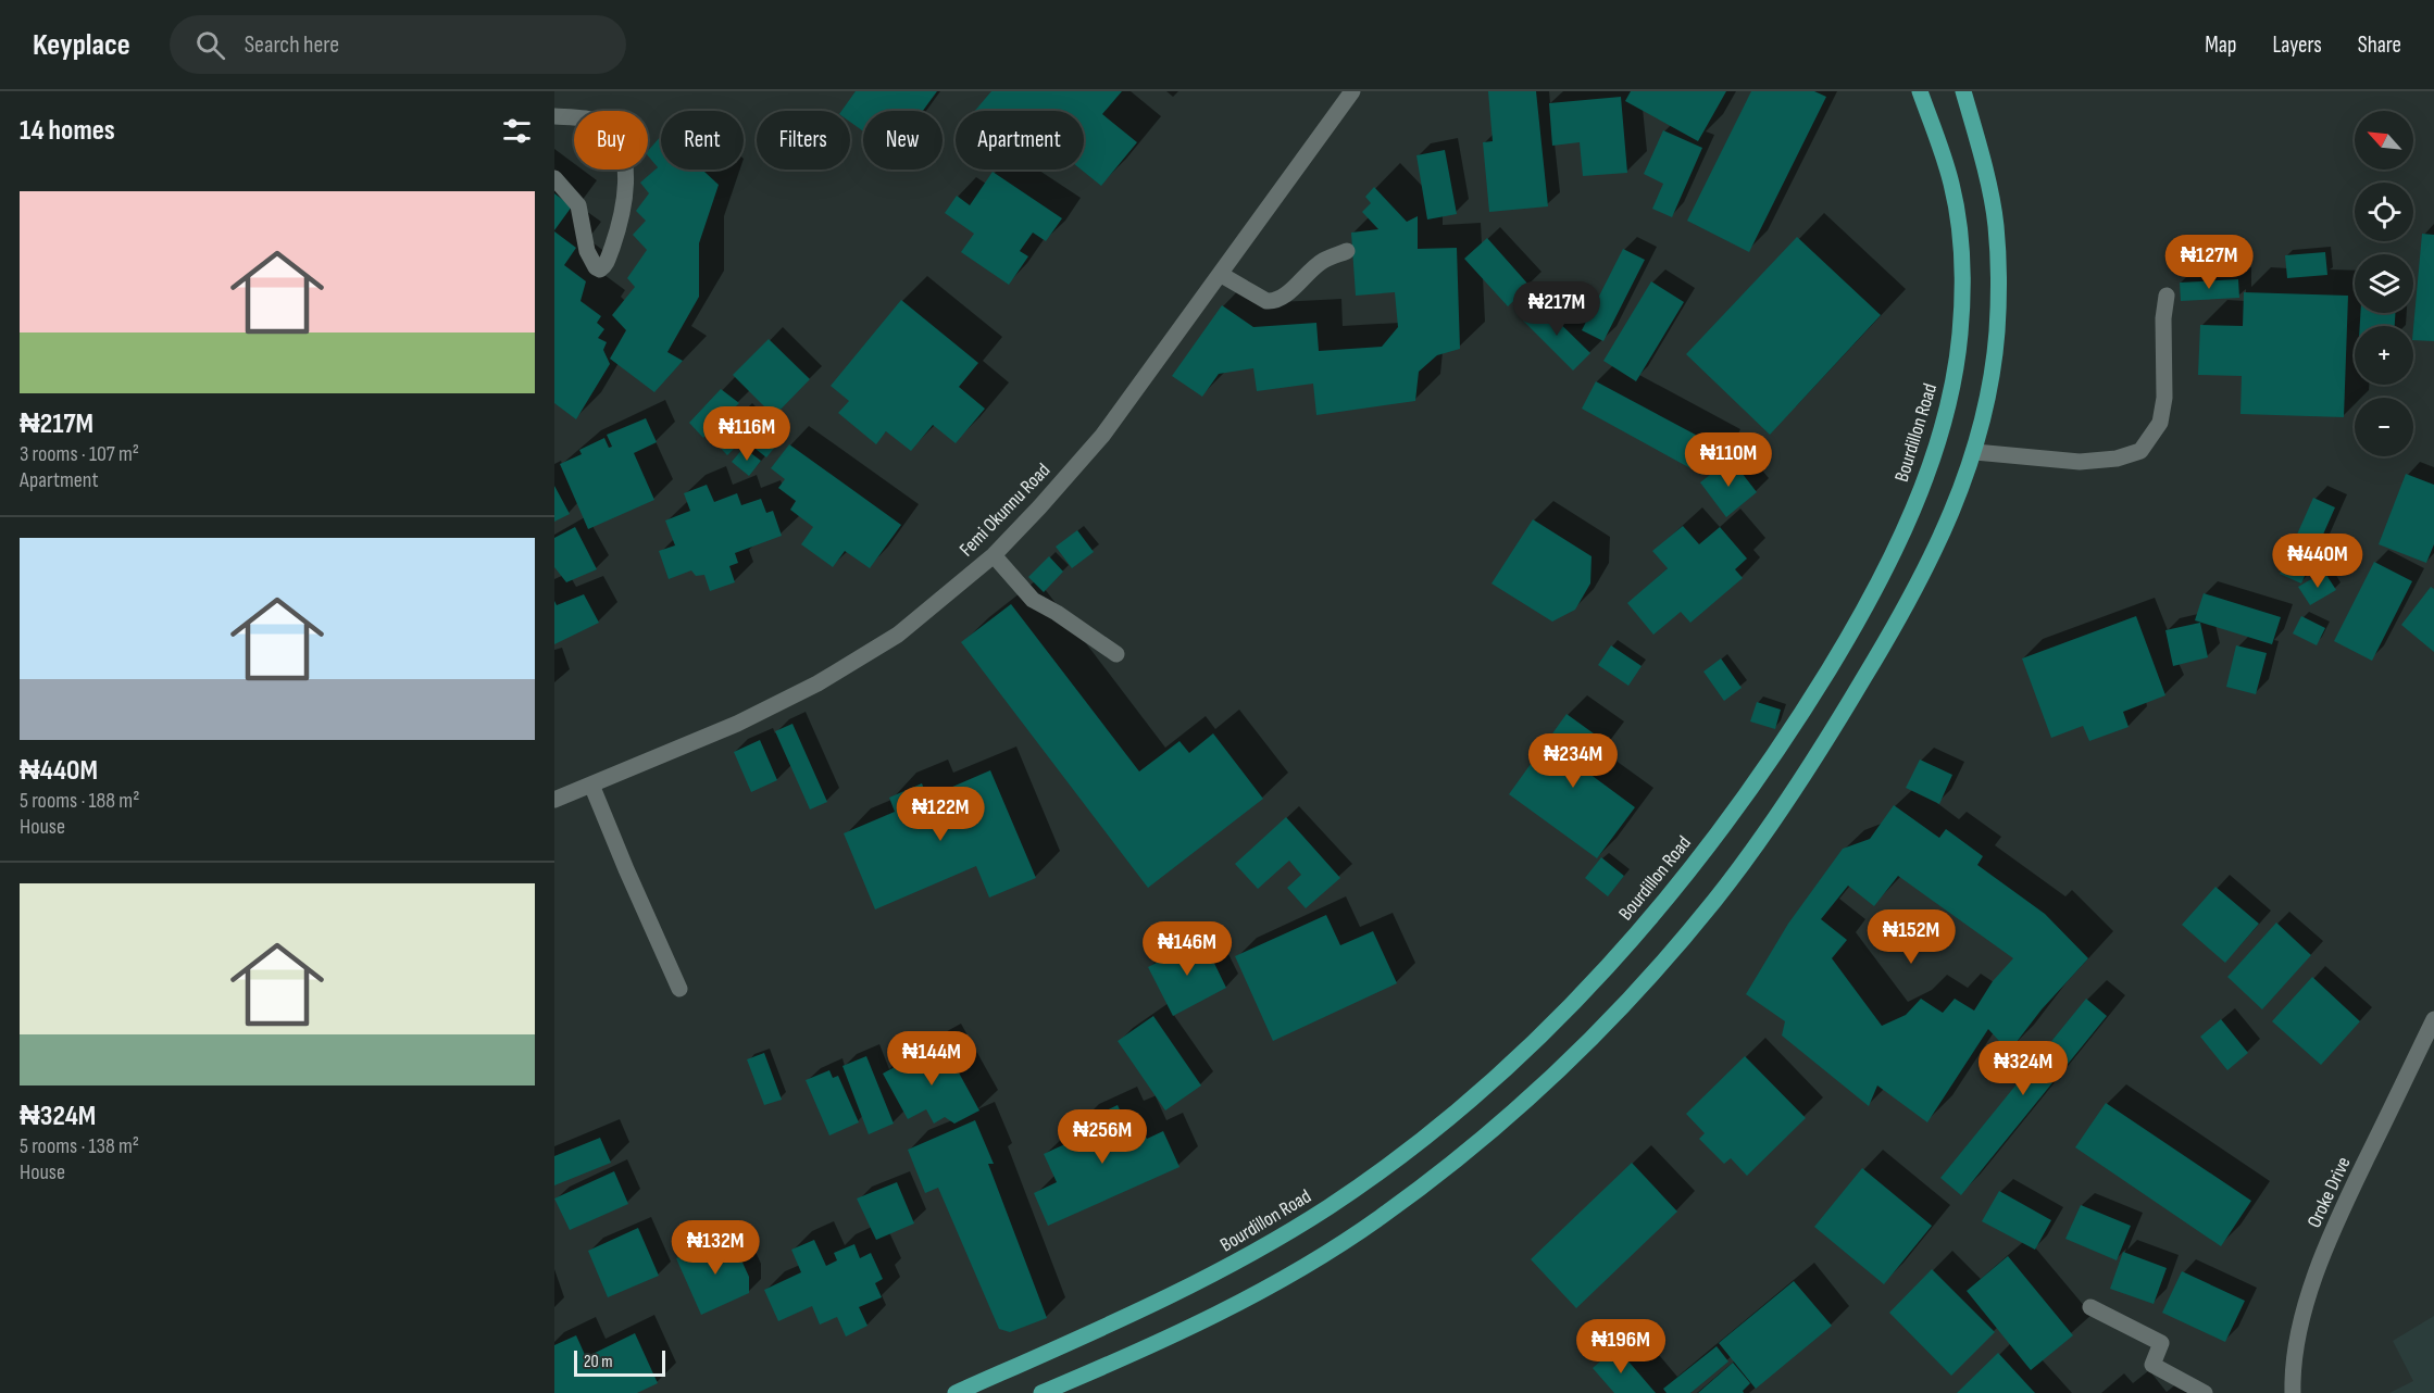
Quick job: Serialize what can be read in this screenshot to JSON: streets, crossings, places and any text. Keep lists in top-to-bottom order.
{
  "streets": {
    "main road": ["Bourdillon Road"],
    "street": ["Femi Okunnu Road", "Oroke Drive"]
  },
  "scale_bar": "20 m",
  "north": "top left",
  "page": {
    "header": "Keyplace",
    "search": "Search here",
    "nav": ["Map", "Layers", "Share"],
    "heading": "14 homes",
    "map_buttons": ["+", "−"],
    "chip": [
      "Buy",
      "Rent",
      "Filters",
      "New",
      "Apartment"
    ],
    "list": [
      {
        "name": "₦217M",
        "note": "3 rooms · 107 m² · Apartment"
      },
      {
        "name": "₦440M",
        "note": "5 rooms · 188 m² · House"
      },
      {
        "name": "₦324M",
        "note": "5 rooms · 138 m² · House"
      }
    ],
    "price": [
      "₦127M",
      "₦217M",
      "₦116M",
      "₦110M",
      "₦440M",
      "₦234M",
      "₦122M",
      "₦152M",
      "₦146M",
      "₦144M",
      "₦324M",
      "₦256M",
      "₦132M",
      "₦196M"
    ],
    "scale": "20 m"
  }
}
